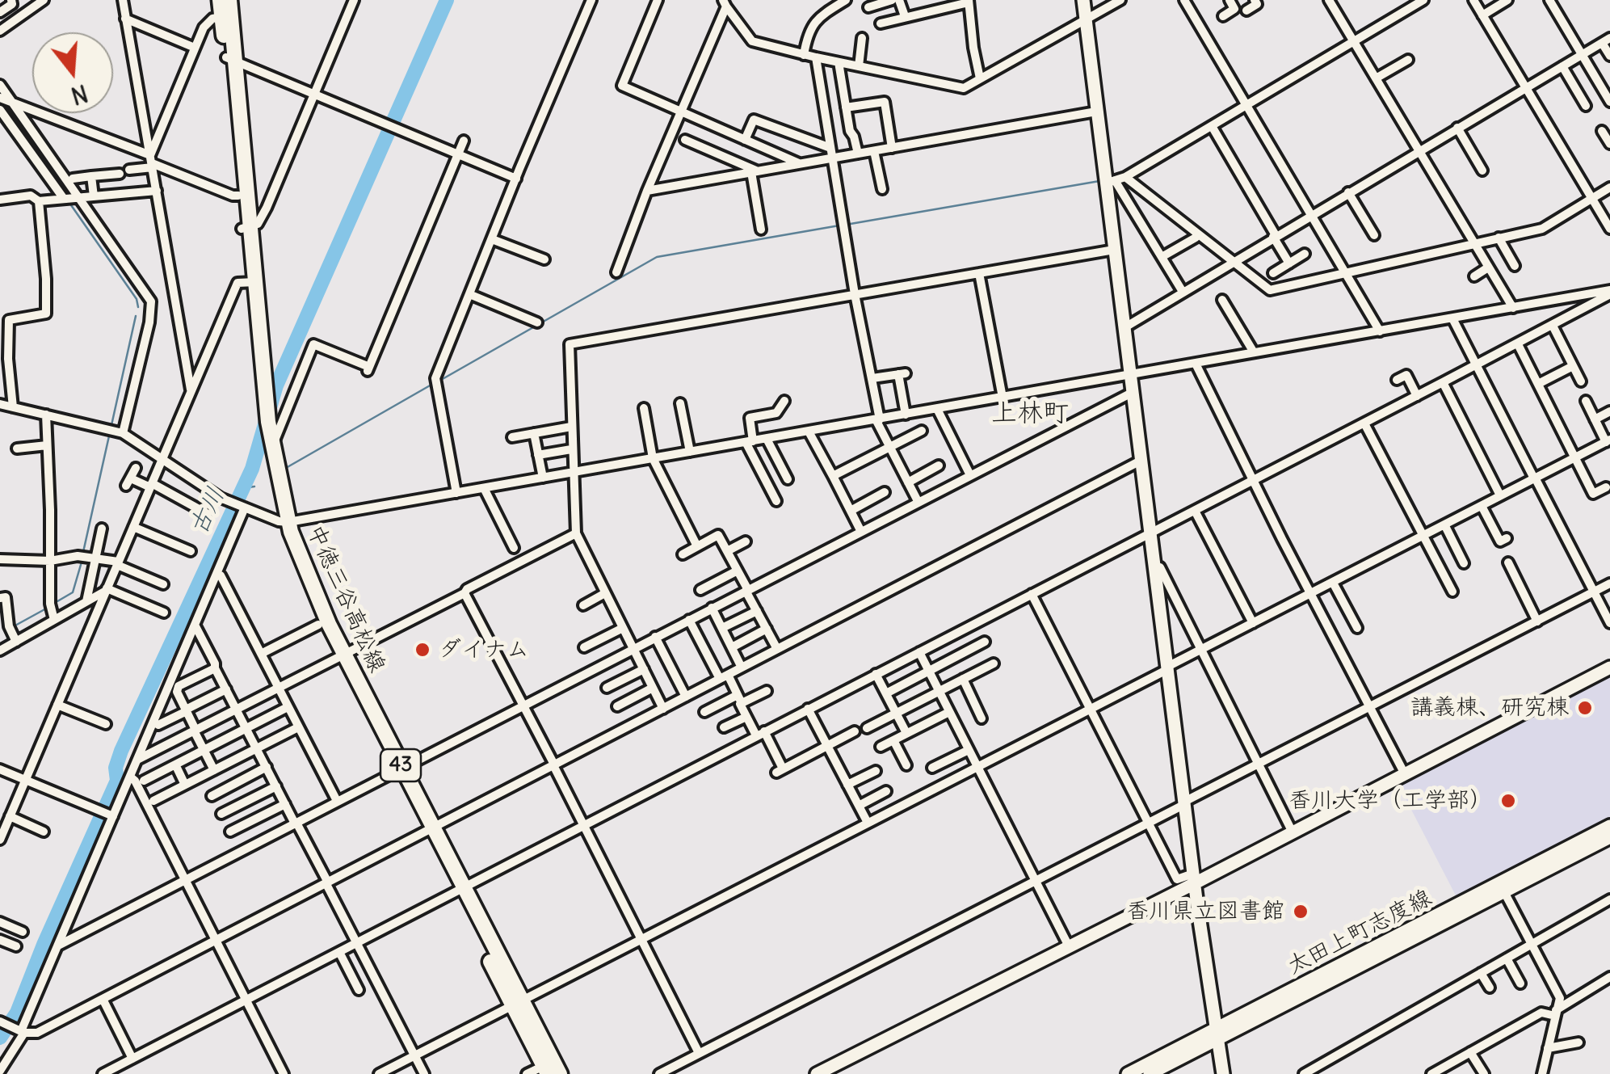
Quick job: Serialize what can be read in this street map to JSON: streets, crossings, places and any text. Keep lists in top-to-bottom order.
{
  "streets": {
    "main road": ["中徳三谷高松線", "43"],
    "street": ["太田上町志度線"]
  },
  "districts": ["上林町"],
  "water": ["古川"],
  "places": [
    "ダイナム",
    "講義棟、研究棟",
    "香川大学（工学部）",
    "香川県立図書館"
  ],
  "north": "bottom"
}
